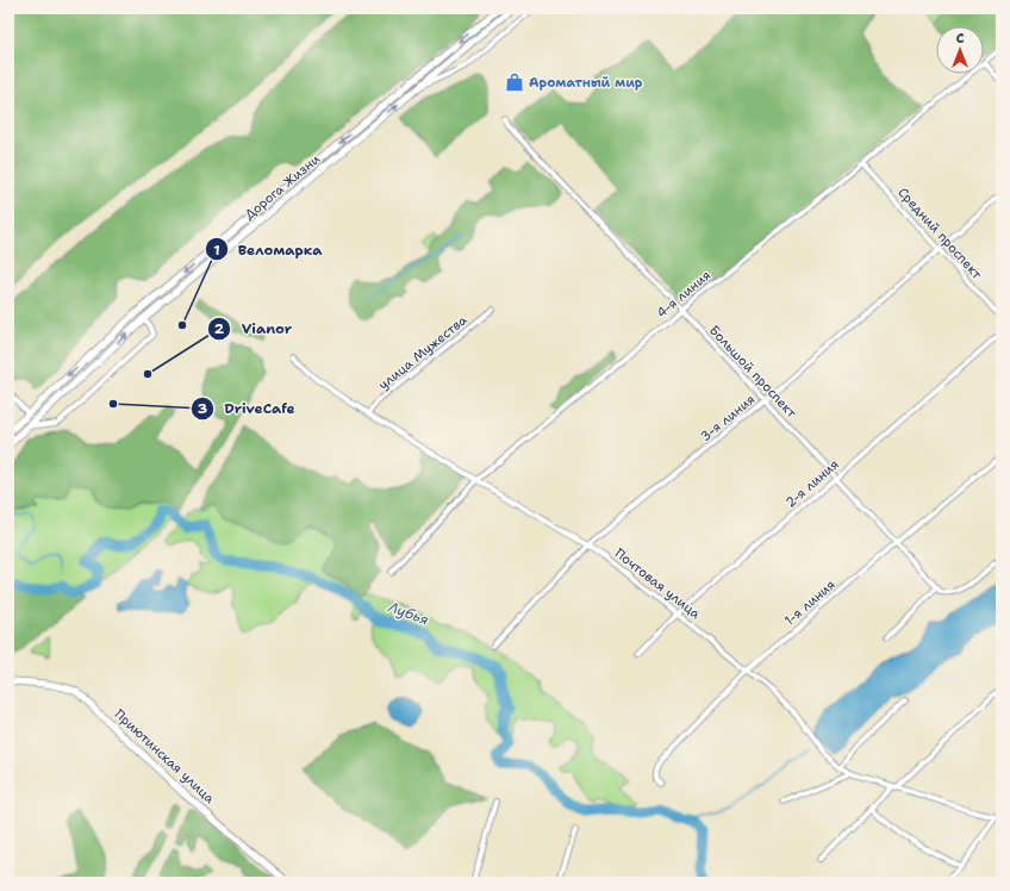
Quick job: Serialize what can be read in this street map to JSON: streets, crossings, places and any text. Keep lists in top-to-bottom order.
{
  "streets": {
    "main road": ["Дорога Жизни", "Приютинская улица"],
    "street": [
      "Средний проспект",
      "4-я линия",
      "улица Мужества",
      "Большой проспект",
      "3-я линия",
      "2-я линия",
      "Почтовая улица",
      "1-я линия"
    ]
  },
  "crossings": [
    ["Средний проспект", "4-я линия"],
    ["Средний проспект", "3-я линия"],
    ["4-я линия", "Большой проспект"],
    ["4-я линия", "Почтовая улица"],
    ["улица Мужества", "Почтовая улица"],
    ["Большой проспект", "3-я линия"],
    ["Большой проспект", "2-я линия"],
    ["Большой проспект", "1-я линия"],
    ["3-я линия", "Почтовая улица"],
    ["2-я линия", "Почтовая улица"],
    ["Почтовая улица", "1-я линия"]
  ],
  "water": ["Лубья"],
  "places": {
    "shop": ["Ароматный мир"],
    "other": ["Веломарка", "Vianor", "DriveCafe"]
  },
  "north": "top"
}
